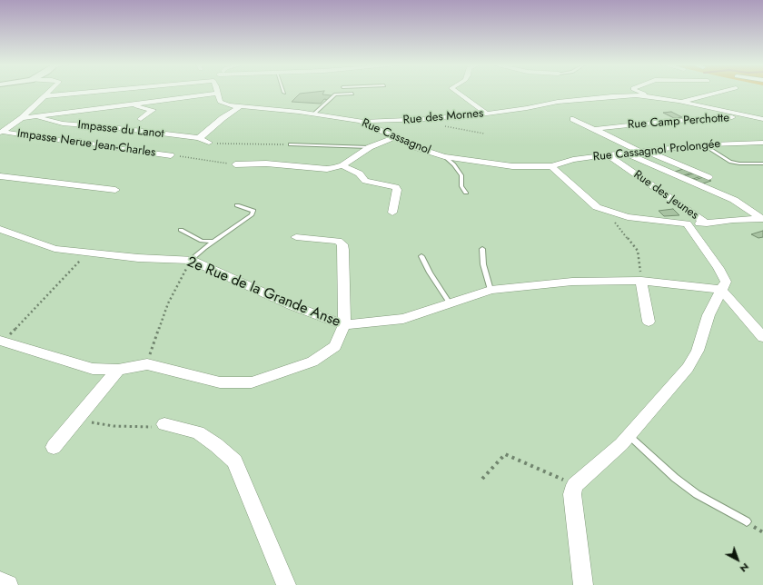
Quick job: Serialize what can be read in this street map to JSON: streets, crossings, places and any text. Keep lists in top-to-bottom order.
{
  "streets": {
    "street": [
      "Rue des Mornes",
      "Rue Camp Perchotte",
      "Impasse du Lanot",
      "Rue Cassagnol",
      "Impasse Nerue Jean-Charles",
      "Rue Cassagnol Prolongée",
      "Rue des Jeunes",
      "2e Rue de la Grande Anse"
    ]
  },
  "crossings": [
    ["Rue des Mornes", "Rue Camp Perchotte"],
    ["Rue des Mornes", "Rue Cassagnol"],
    ["Rue Cassagnol", "Rue Cassagnol Prolongée"],
    ["Rue Cassagnol Prolongée", "Rue des Jeunes"]
  ],
  "north": "bottom right"
}
